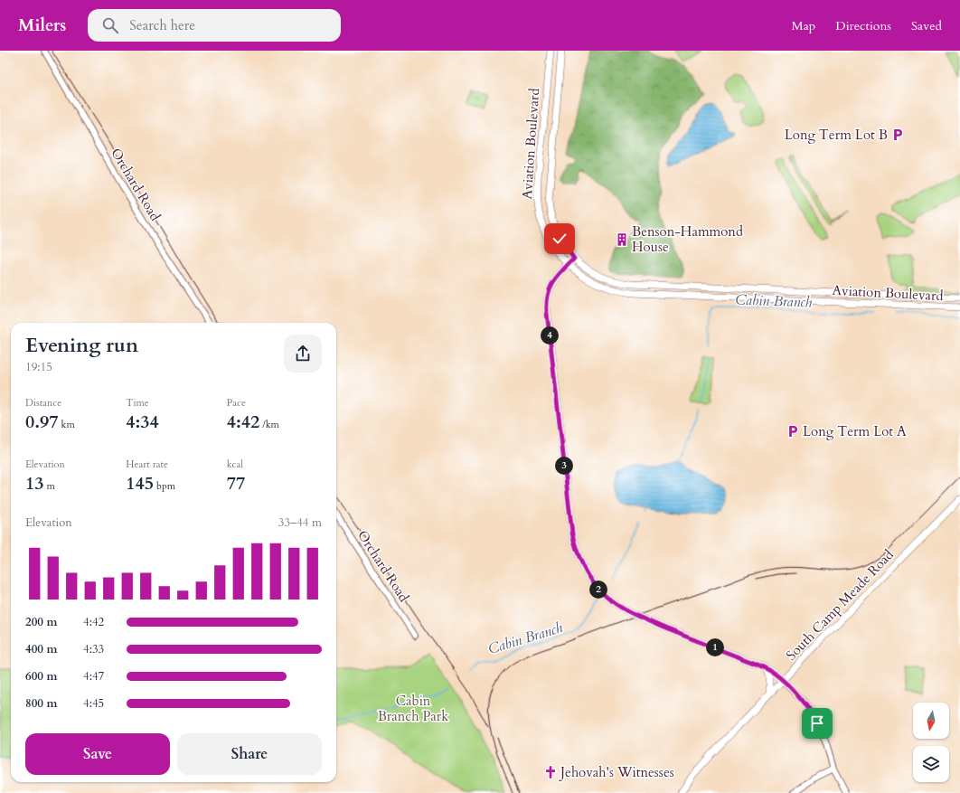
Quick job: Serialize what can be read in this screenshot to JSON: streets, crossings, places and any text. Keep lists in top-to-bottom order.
{
  "streets": {
    "main road": ["Aviation Boulevard", "South Camp Meade Road"],
    "street": ["Orchard Road"]
  },
  "water": ["Cabin Branch"],
  "parks": ["Cabin Branch Park"],
  "places": {
    "parking": ["Long Term Lot B", "Long Term Lot A"],
    "building": ["Benson-Hammond House"],
    "church": ["Jehovah's Witnesses"]
  },
  "north": "bottom",
  "page": {
    "header": "Milers",
    "search": "Search here",
    "nav": ["Map", "Directions", "Saved"],
    "heading": ["Evening run", "19:15"],
    "pins": [
      "4",
      "3",
      "2",
      "1"
    ],
    "stats": [
      ["Distance", "0.97 km"],
      ["Time", "4:34"],
      ["Pace", "4:42 /km"],
      ["Elevation", "13 m"],
      ["Heart rate", "145 bpm"],
      ["kcal", "77"]
    ],
    "chart": ["Elevation", "33–44 m"],
    "list": [
      {
        "name": "200 m",
        "note": "4:42"
      },
      {
        "name": "400 m",
        "note": "4:33"
      },
      {
        "name": "600 m",
        "note": "4:47"
      },
      {
        "name": "800 m",
        "note": "4:45"
      }
    ],
    "buttons": ["Save", "Share"]
  }
}
